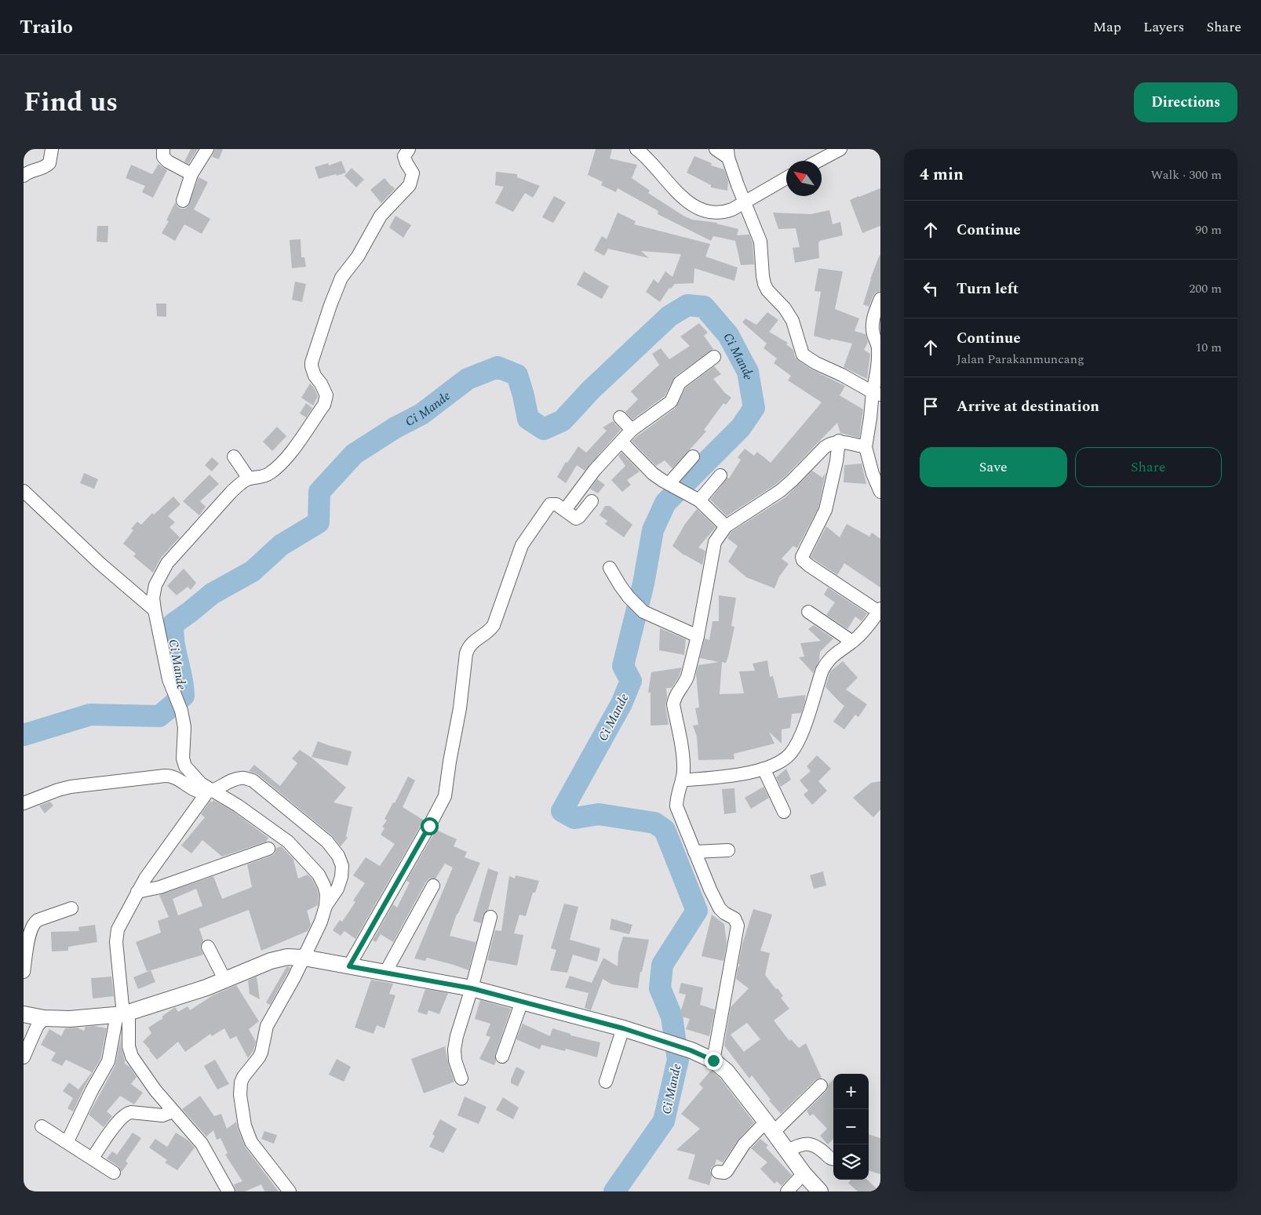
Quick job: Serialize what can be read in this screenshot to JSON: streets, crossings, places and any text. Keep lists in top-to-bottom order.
{
  "water": ["Ci Mande"],
  "north": "top left",
  "page": {
    "header": "Trailo",
    "nav": ["Map", "Layers", "Share"],
    "title": "Find us",
    "buttons": [
      "Directions",
      ["Save", "Share"]
    ],
    "heading": ["4 min", "Walk · 300 m"],
    "list": [
      ["Continue", "90 m"],
      ["Turn left", "200 m"],
      ["Continue", "Jalan Parakanmuncang", "10 m"],
      "Arrive at destination"
    ],
    "map_buttons": ["+", "−"]
  }
}
